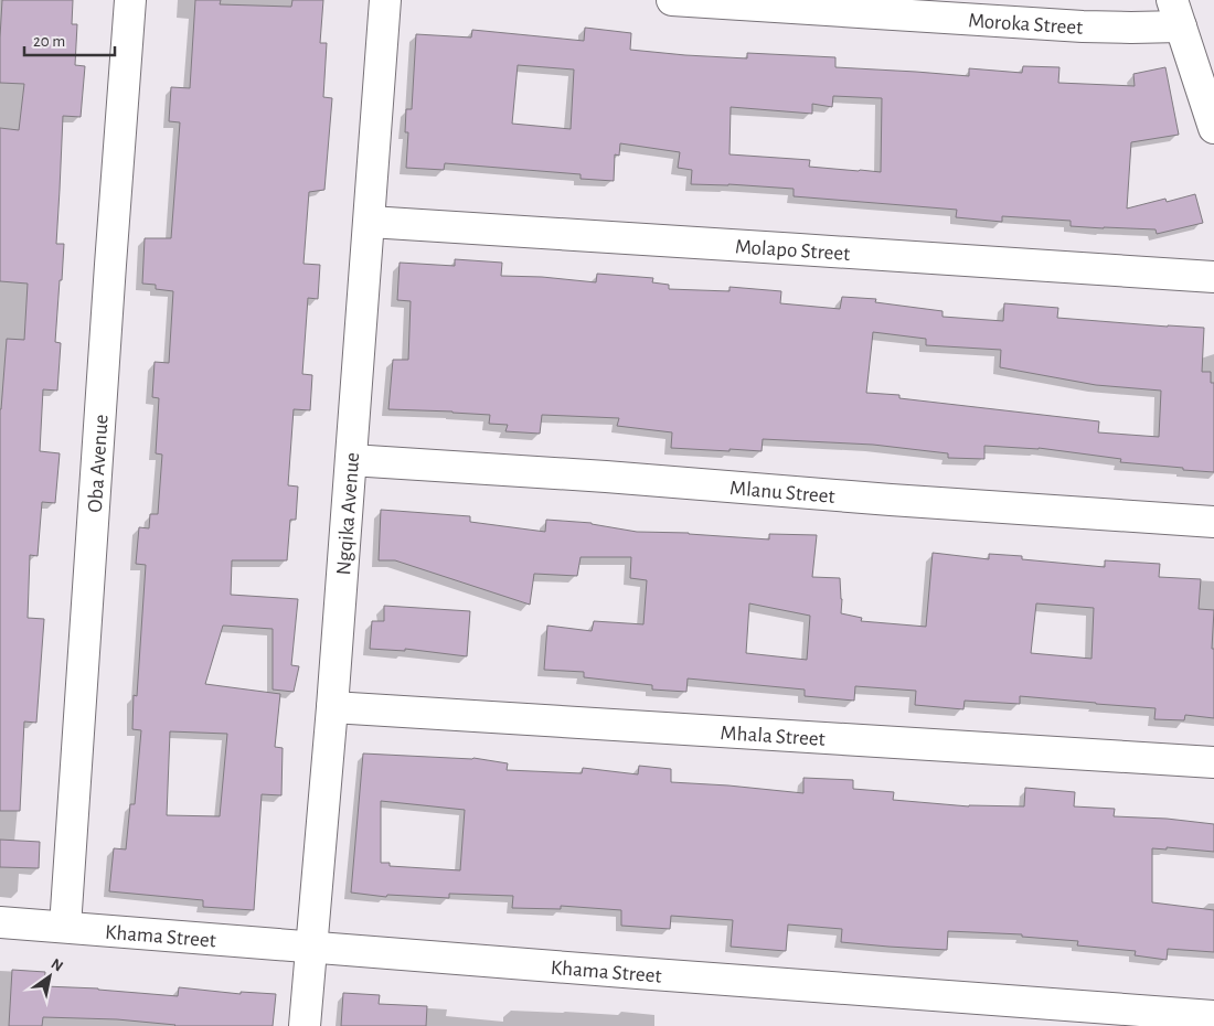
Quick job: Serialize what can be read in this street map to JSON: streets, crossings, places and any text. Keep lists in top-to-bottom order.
{
  "streets": {
    "street": [
      "Moroka Street",
      "Molapo Street",
      "Oba Avenue",
      "Mlanu Street",
      "Ngqika Avenue",
      "Mhala Street",
      "Khama Street"
    ]
  },
  "crossings": [
    ["Molapo Street", "Ngqika Avenue"],
    ["Oba Avenue", "Khama Street"],
    ["Mlanu Street", "Ngqika Avenue"],
    ["Ngqika Avenue", "Mhala Street"],
    ["Ngqika Avenue", "Khama Street"]
  ],
  "scale_bar": "20 m",
  "north": "top right"
}
